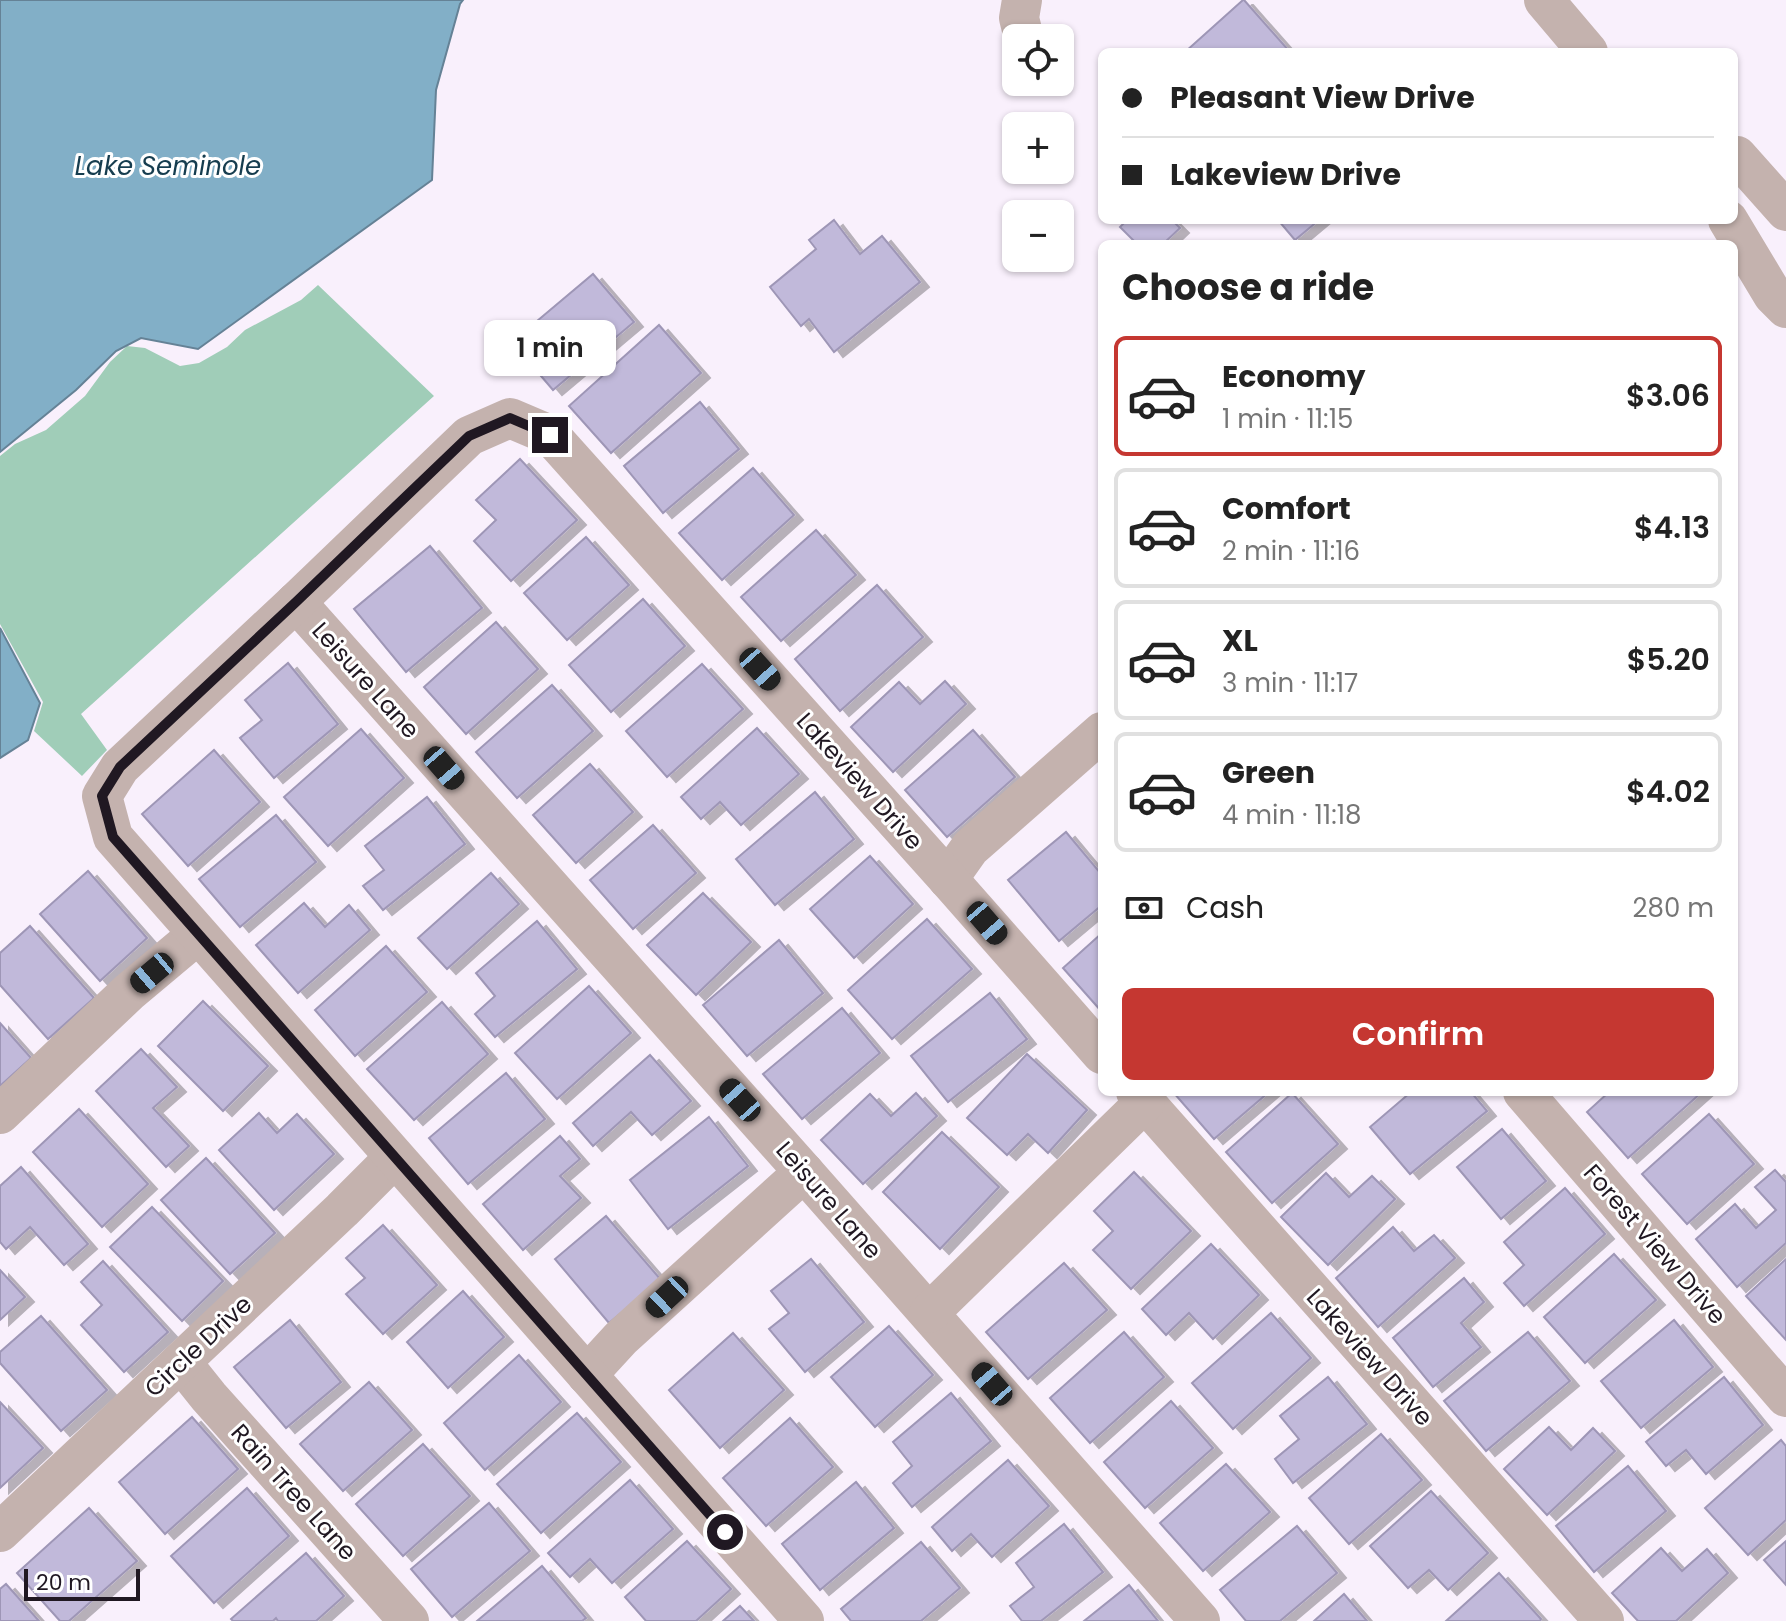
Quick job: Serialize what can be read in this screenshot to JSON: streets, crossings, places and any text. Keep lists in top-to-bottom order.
{
  "streets": {
    "street": [
      "Leisure Lane",
      "Lakeview Drive",
      "Forest View Drive",
      "Circle Drive",
      "Rain Tree Lane"
    ]
  },
  "crossings": [
    ["Leisure Lane", "Lakeview Drive"],
    ["Circle Drive", "Rain Tree Lane"]
  ],
  "water": ["Lake Seminole"],
  "scale_bar": "20 m",
  "page": {
    "map_buttons": ["+", "−"],
    "banner": ["Pleasant View Drive", "Lakeview Drive"],
    "heading": "Choose a ride",
    "bubble": "1 min",
    "list": [
      {
        "name": "Economy",
        "note": "1 min · 11:15",
        "value": "$3.06"
      },
      {
        "name": "Comfort",
        "note": "2 min · 11:16",
        "value": "$4.13"
      },
      {
        "name": "XL",
        "note": "3 min · 11:17",
        "value": "$5.20"
      },
      {
        "name": "Green",
        "note": "4 min · 11:18",
        "value": "$4.02"
      }
    ],
    "pay": ["Cash", "280 m"],
    "buttons": "Confirm",
    "scale": "20 m"
  }
}
